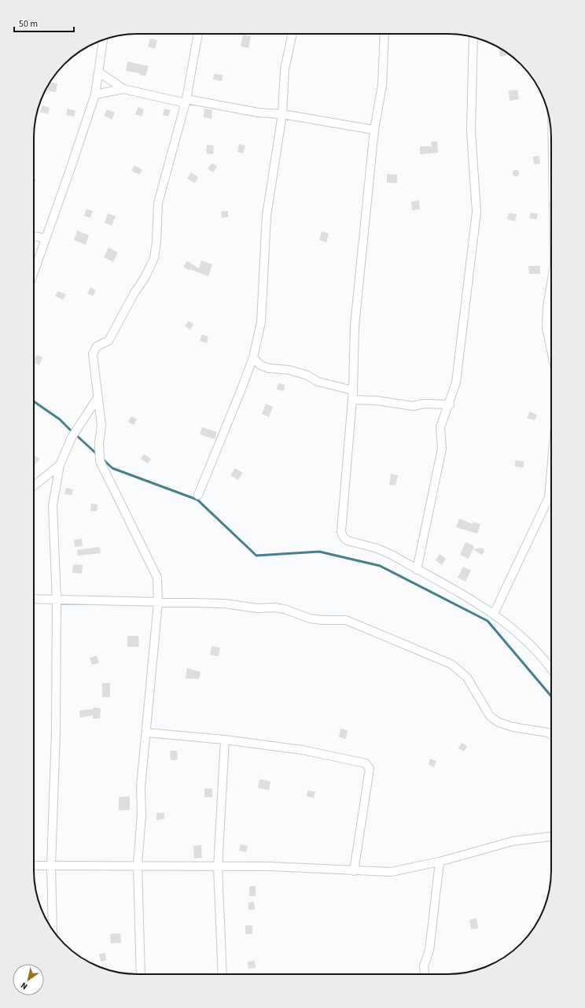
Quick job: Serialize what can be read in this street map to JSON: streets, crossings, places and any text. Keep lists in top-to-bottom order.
{
  "scale_bar": "50 m",
  "north": "bottom left"
}
